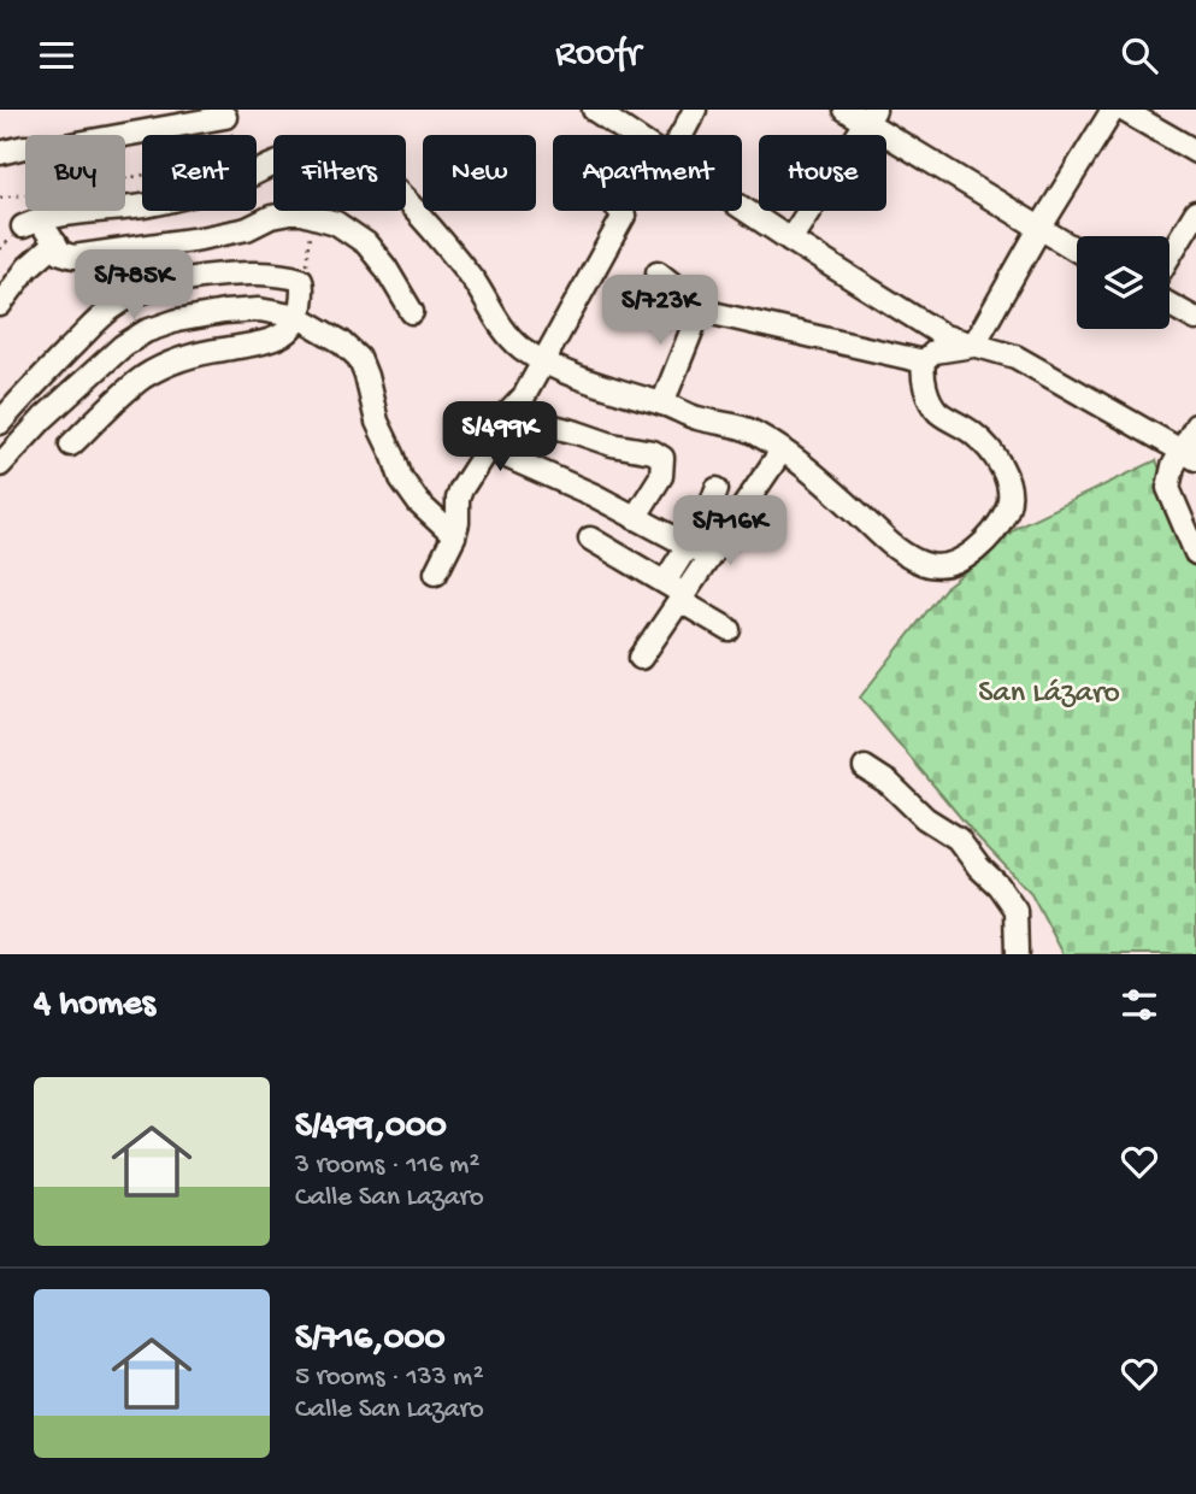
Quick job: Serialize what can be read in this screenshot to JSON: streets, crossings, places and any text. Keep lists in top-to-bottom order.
{
  "parks": ["San Lázaro"],
  "page": {
    "header": "Roofr",
    "chip": [
      "Buy",
      "Rent",
      "Filters",
      "New",
      "Apartment",
      "House"
    ],
    "price": [
      "S/785K",
      "S/723K",
      "S/499K",
      "S/716K"
    ],
    "heading": "4 homes",
    "list": [
      {
        "name": "S/499,000",
        "note": "3 rooms · 116 m² · Calle San Lazaro"
      },
      {
        "name": "S/716,000",
        "note": "5 rooms · 133 m² · Calle San Lazaro"
      }
    ]
  }
}
